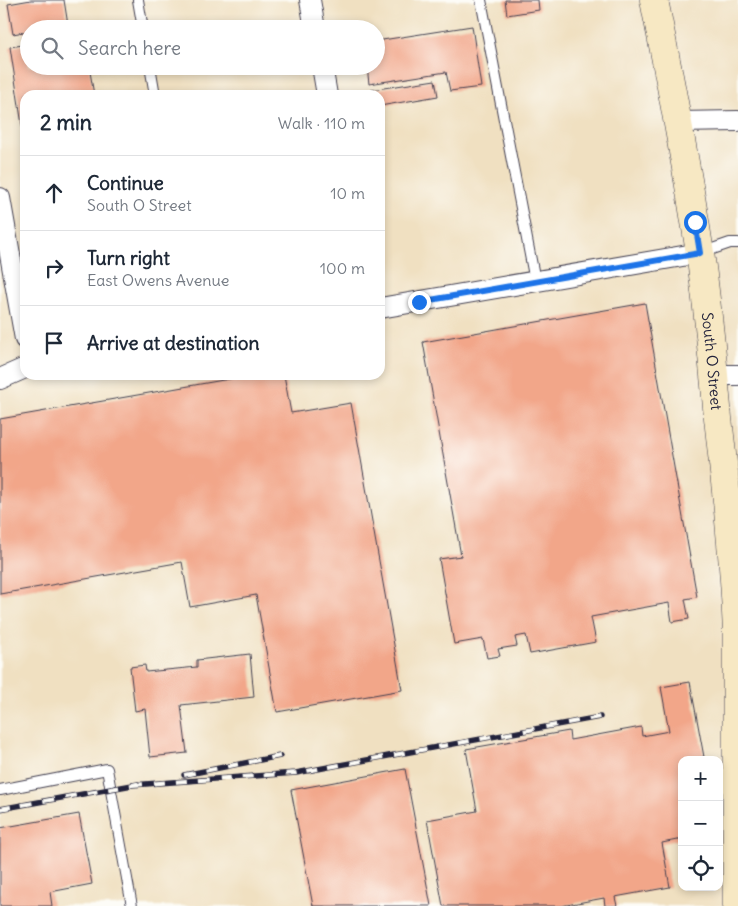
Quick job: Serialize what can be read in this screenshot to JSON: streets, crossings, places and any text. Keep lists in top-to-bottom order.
{
  "streets": {
    "main road": ["South O Street"]
  },
  "page": {
    "search": "Search here",
    "heading": ["2 min", "Walk · 110 m"],
    "list": [
      ["Continue", "South O Street", "10 m"],
      ["Turn right", "East Owens Avenue", "100 m"],
      "Arrive at destination"
    ],
    "map_buttons": ["+", "−"]
  }
}
